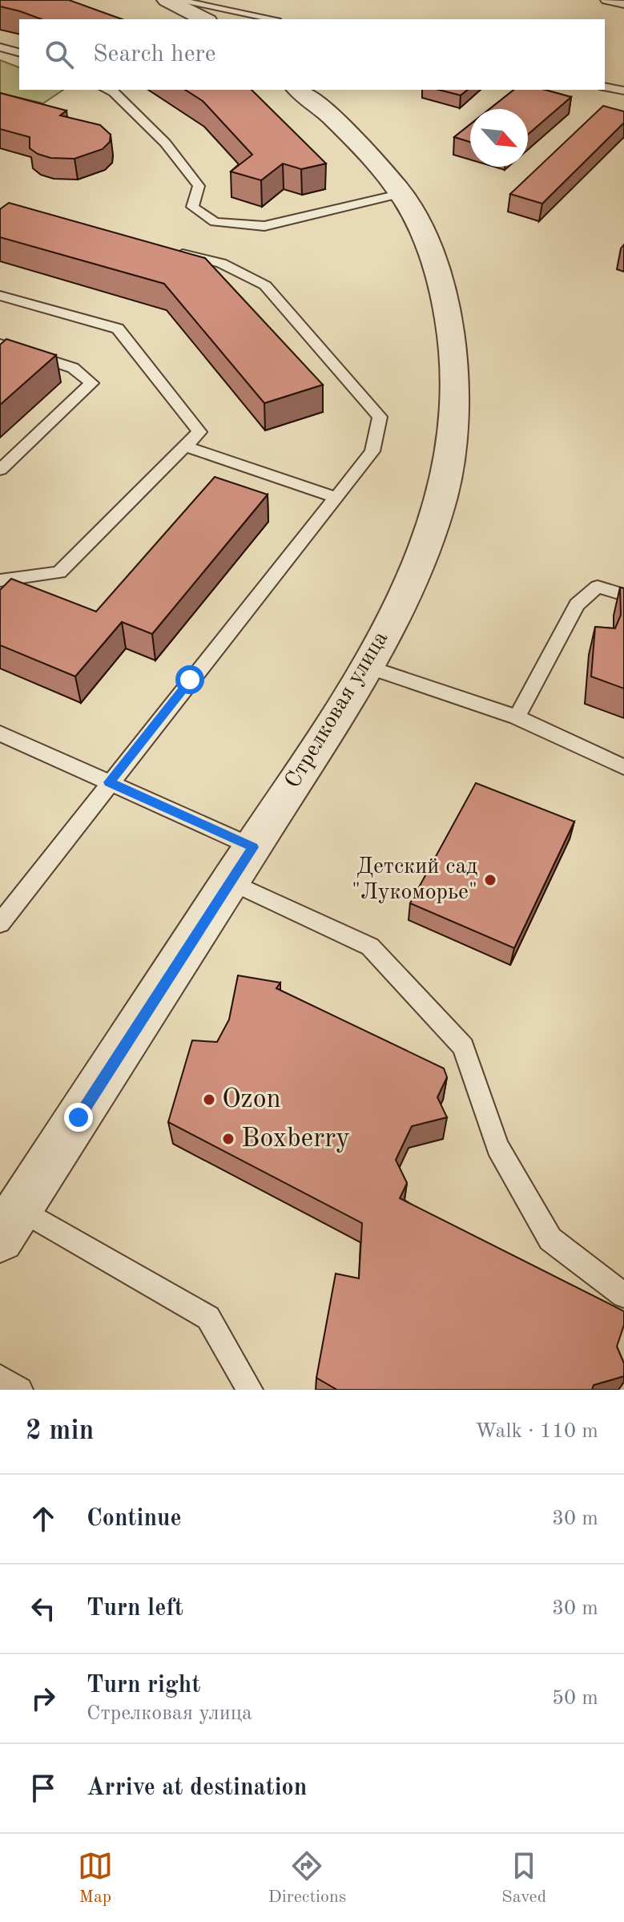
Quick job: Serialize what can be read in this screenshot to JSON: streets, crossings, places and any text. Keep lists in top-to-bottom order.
{
  "streets": {
    "street": ["Стрелковая улица"]
  },
  "places": ["Детский сад \"Лукоморье\"", "Ozon", "Boxberry"],
  "north": "bottom right",
  "page": {
    "search": "Search here",
    "heading": ["2 min", "Walk · 110 m"],
    "list": [
      ["Continue", "30 m"],
      ["Turn left", "30 m"],
      ["Turn right", "Стрелковая улица", "50 m"],
      "Arrive at destination"
    ],
    "nav": ["Map", "Directions", "Saved"]
  }
}
